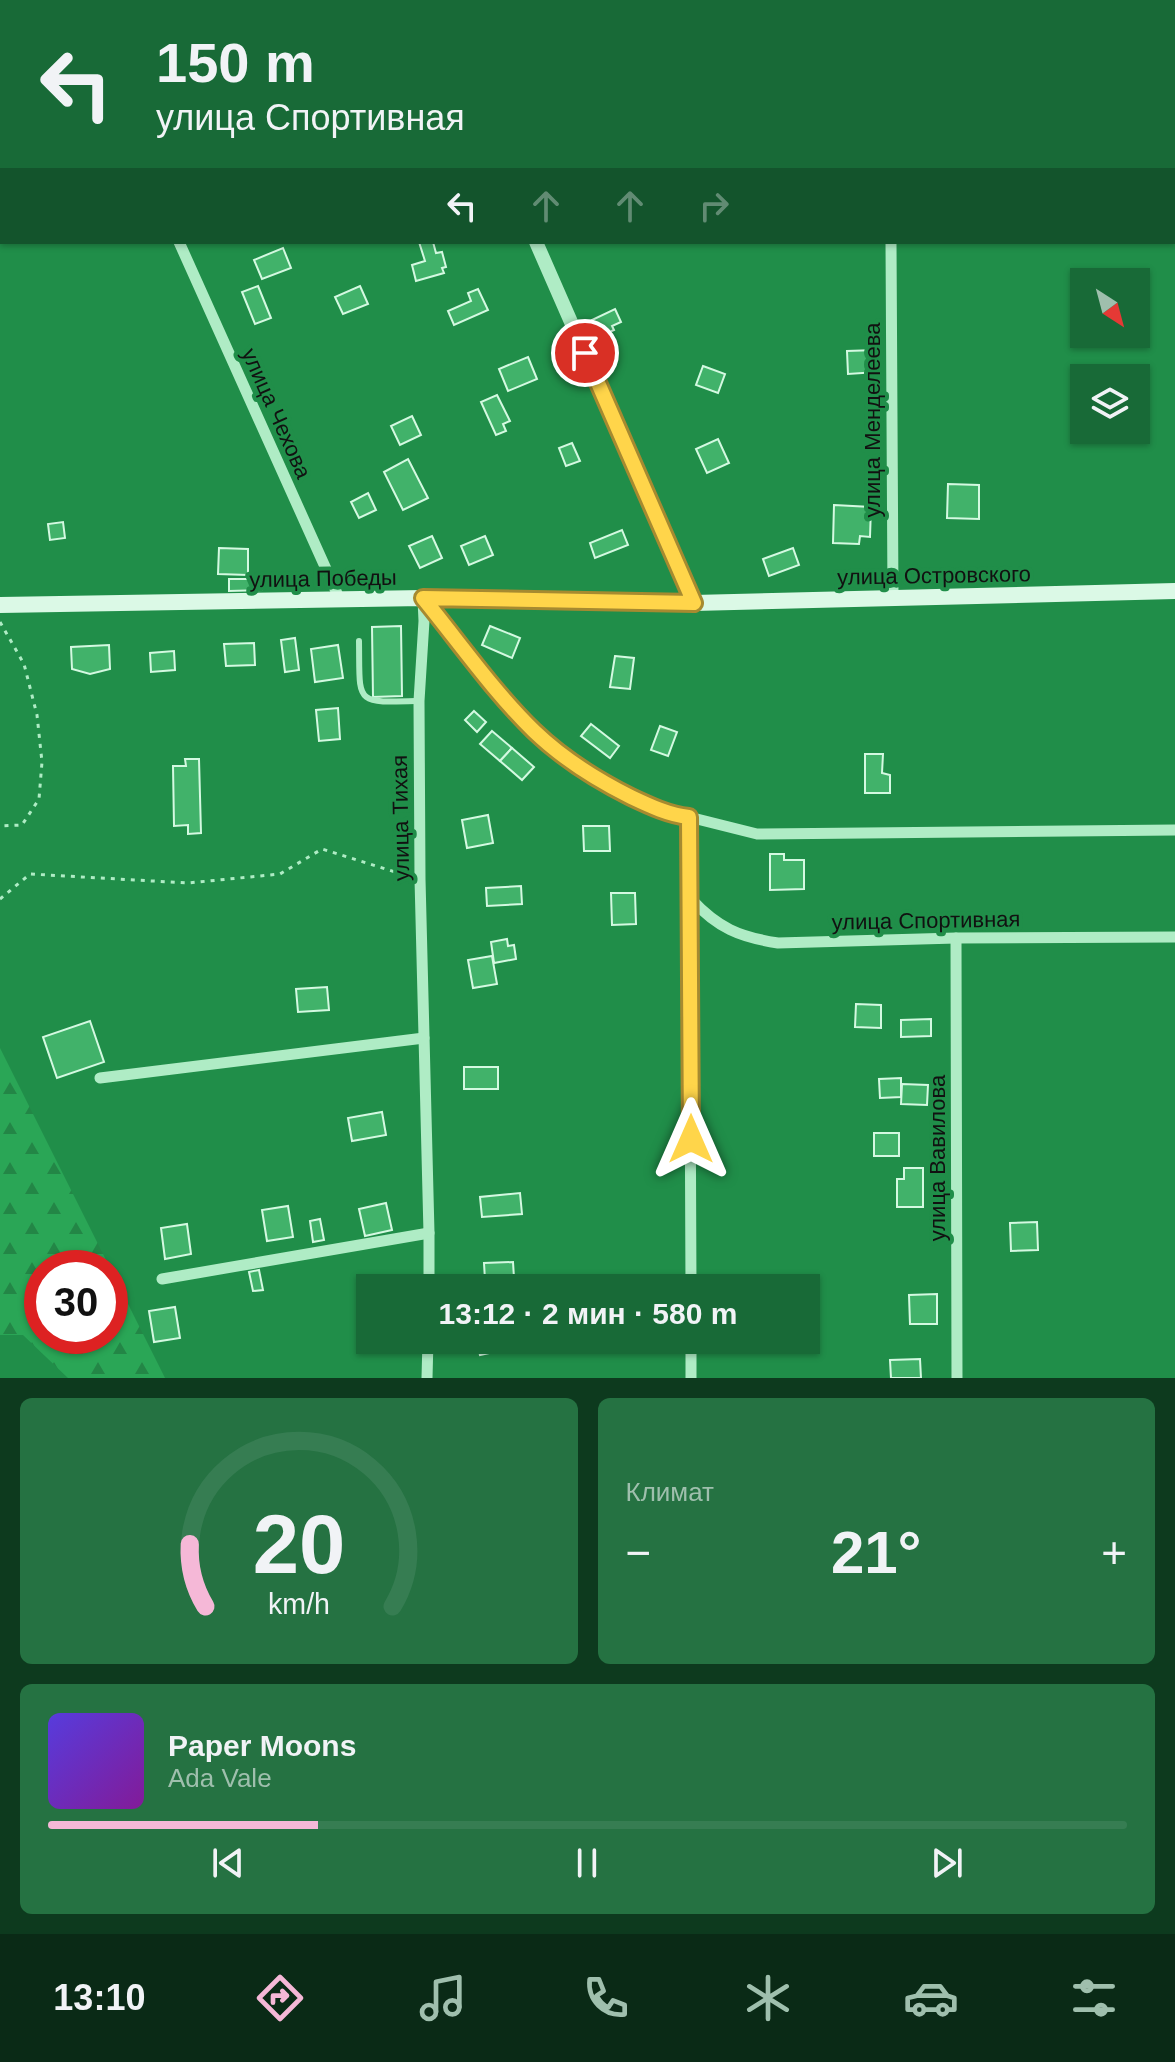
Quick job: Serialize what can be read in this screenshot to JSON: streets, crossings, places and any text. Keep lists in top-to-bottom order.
{
  "streets": {
    "main road": ["улица Островского", "улица Победы"],
    "street": [
      "улица Чехова",
      "улица Менделеева",
      "улица Тихая",
      "улица Спортивная",
      "улица Вавилова"
    ]
  },
  "crossings": [
    ["улица Чехова", "улица Победы"],
    ["улица Менделеева", "улица Островского"],
    ["улица Островского", "улица Победы"],
    ["улица Победы", "улица Тихая"],
    ["улица Спортивная", "улица Вавилова"]
  ],
  "north": "bottom right",
  "page": {
    "turn": ["150 m", "улица Спортивная"],
    "limit": "30",
    "trip": "13:12 · 2 мин · 580 m",
    "tile": "Климат",
    "heat": ["−", "21°", "+"],
    "song": ["Paper Moons", "Ada Vale"],
    "tabs": "13:10",
    "gauge": ["20", "km/h"]
  }
}
